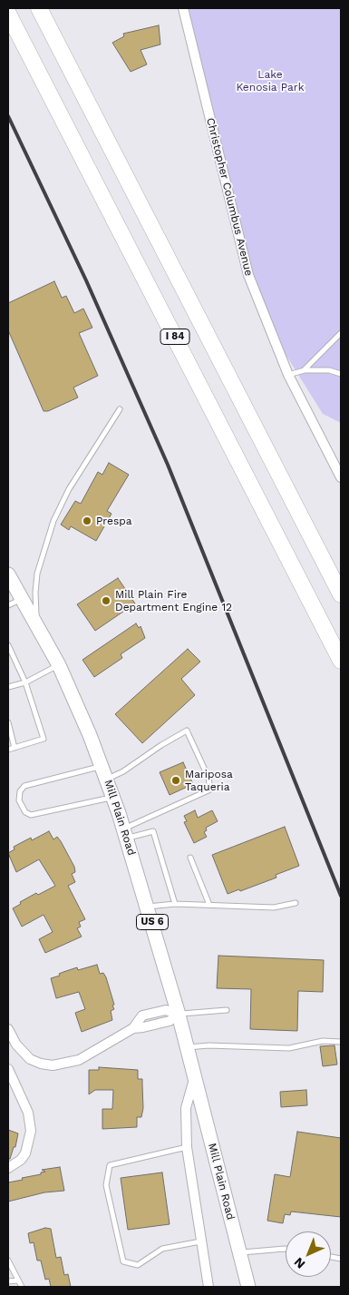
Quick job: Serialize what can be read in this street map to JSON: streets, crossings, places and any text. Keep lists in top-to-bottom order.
{
  "streets": {
    "highway": ["I 84"],
    "main road": ["Mill Plain Road", "US 6"],
    "street": ["Christopher Columbus Avenue"]
  },
  "parks": ["Lake Kenosia Park"],
  "places": ["Prespa", "Mill Plain Fire Department Engine 12", "Mariposa Taqueria"],
  "north": "bottom left"
}
